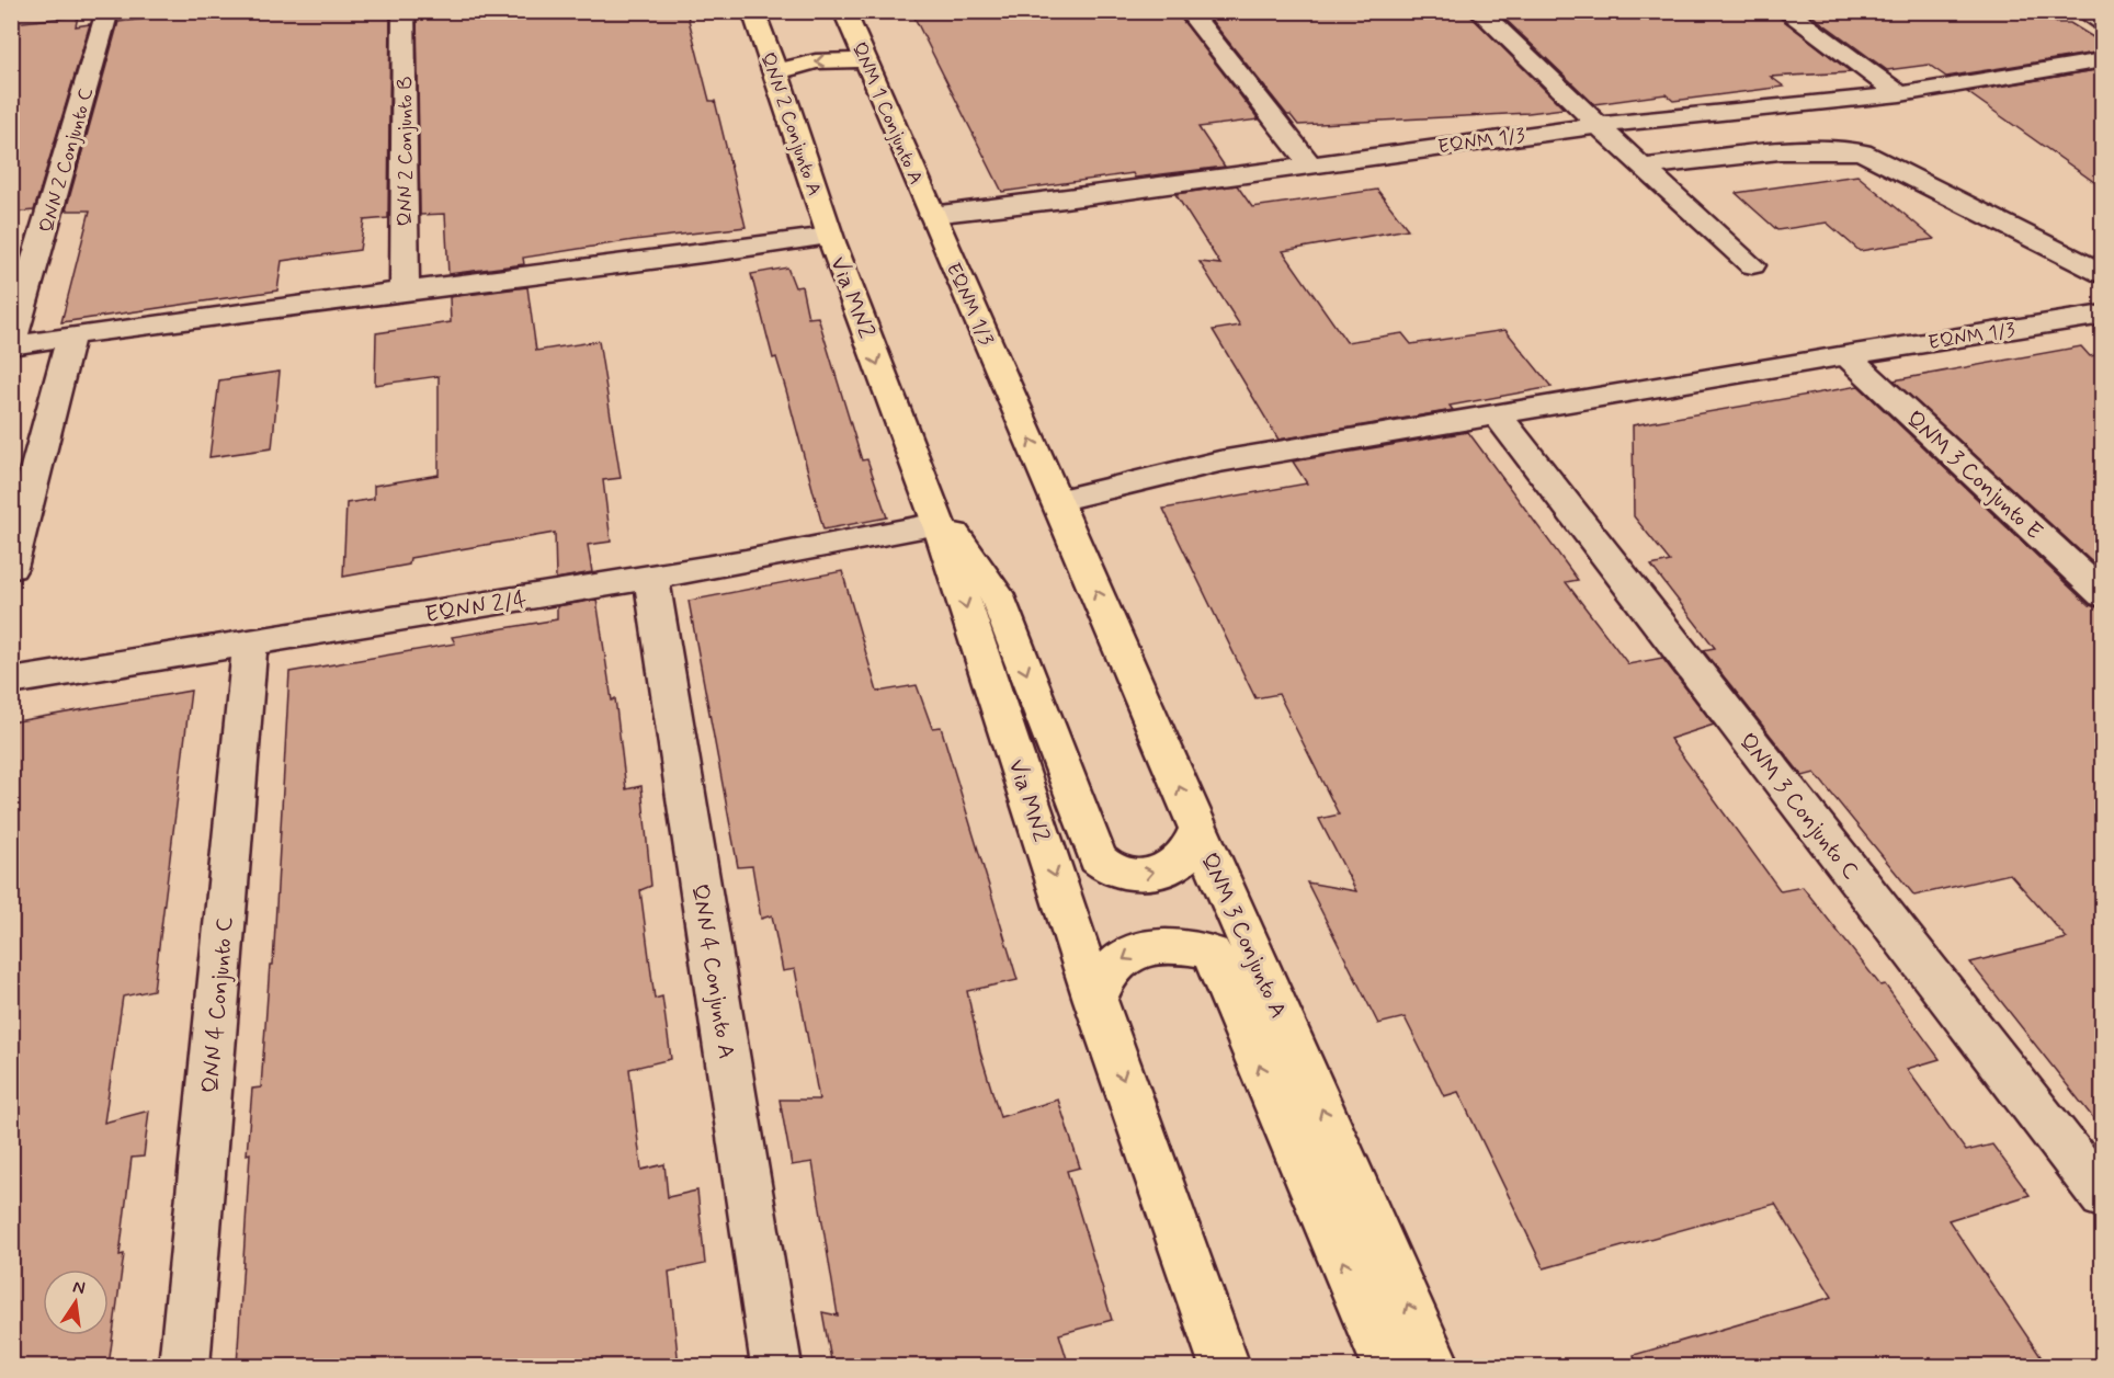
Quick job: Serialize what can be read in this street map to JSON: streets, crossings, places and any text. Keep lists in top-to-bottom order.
{
  "streets": {
    "main road": [
      "QNM 1 Conjunto A",
      "QNN 2 Conjunto A",
      "EQNM 1/3",
      "Via MN2",
      "QNM 3 Conjunto A"
    ],
    "street": [
      "QNN 2 Conjunto B",
      "QNN 2 Conjunto C",
      "QNM 3 Conjunto E",
      "EQNN 2/4",
      "QNM 3 Conjunto C",
      "QNN 4 Conjunto A",
      "QNN 4 Conjunto C"
    ]
  },
  "crossings": [
    ["QNM 1 Conjunto A", "EQNM 1/3"],
    ["QNN 2 Conjunto A", "Via MN2"],
    ["EQNM 1/3", "QNM 3 Conjunto E"],
    ["EQNM 1/3", "QNM 3 Conjunto C"],
    ["EQNM 1/3", "QNM 3 Conjunto A"],
    ["Via MN2", "EQNN 2/4"],
    ["EQNN 2/4", "QNN 4 Conjunto A"],
    ["EQNN 2/4", "QNN 4 Conjunto C"]
  ],
  "one_way": ["Via MN2", "QNM 3 Conjunto A"],
  "north": "top"
}
